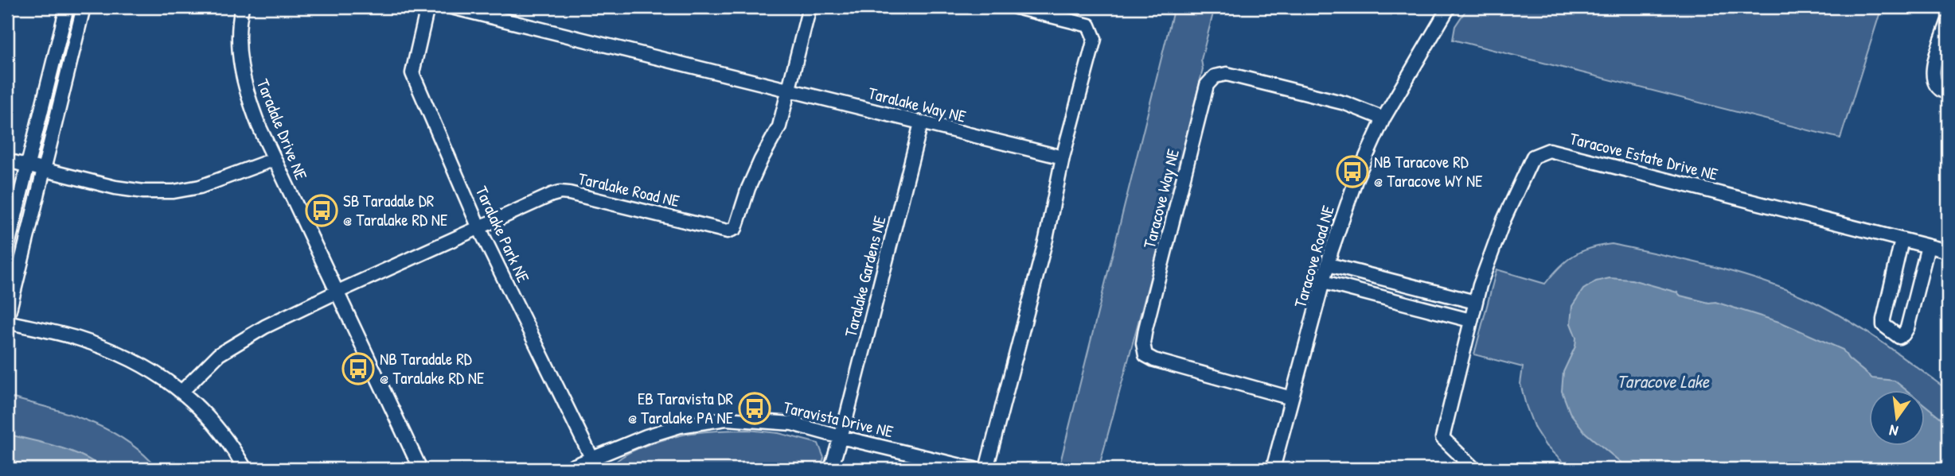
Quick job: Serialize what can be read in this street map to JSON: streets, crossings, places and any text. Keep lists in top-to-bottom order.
{
  "streets": {
    "street": [
      "Taralake Way NE",
      "Taradale Drive NE",
      "Taracove Estate Drive NE",
      "Taralake Road NE",
      "Taracove Way NE",
      "Taralake Park NE",
      "Taracove Road NE",
      "Taralake Gardens NE",
      "Taravista Drive NE"
    ]
  },
  "crossings": [
    ["Taralake Way NE", "Taralake Road NE"],
    ["Taralake Way NE", "Taralake Gardens NE"],
    ["Taradale Drive NE", "Taralake Road NE"],
    ["Taralake Road NE", "Taralake Park NE"],
    ["Taracove Way NE", "Taracove Road NE"],
    ["Taralake Park NE", "Taravista Drive NE"],
    ["Taralake Gardens NE", "Taravista Drive NE"]
  ],
  "water": ["Taracove Lake"],
  "places": {
    "bus stop": [
      "NB Taracove RD @ Taracove WY NE",
      "SB Taradale DR @ Taralake RD NE",
      "NB Taradale RD @ Taralake RD NE",
      "EB Taravista DR @ Taralake PA NE"
    ]
  },
  "north": "bottom"
}
